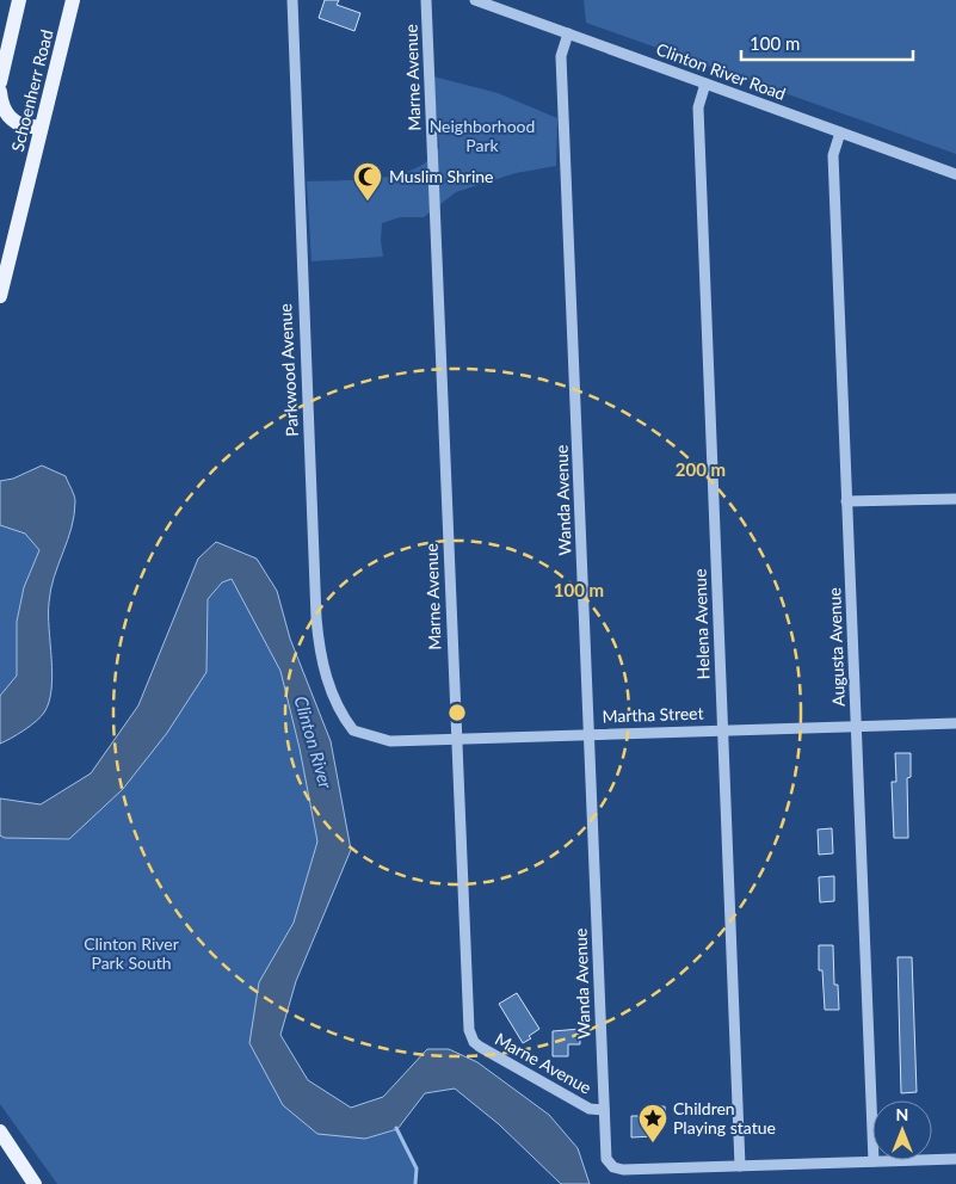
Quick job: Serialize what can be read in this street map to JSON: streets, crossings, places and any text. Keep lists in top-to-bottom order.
{
  "streets": {
    "main road": ["Schoenherr Road"],
    "street": [
      "Clinton River Road",
      "Marne Avenue",
      "Parkwood Avenue",
      "Wanda Avenue",
      "Helena Avenue",
      "Augusta Avenue",
      "Martha Street"
    ]
  },
  "crossings": [
    ["Clinton River Road", "Wanda Avenue"],
    ["Clinton River Road", "Helena Avenue"],
    ["Clinton River Road", "Augusta Avenue"],
    ["Marne Avenue", "Wanda Avenue"],
    ["Marne Avenue", "Martha Street"],
    ["Parkwood Avenue", "Martha Street"],
    ["Wanda Avenue", "Helena Avenue"],
    ["Wanda Avenue", "Augusta Avenue"],
    ["Wanda Avenue", "Martha Street"],
    ["Helena Avenue", "Martha Street"],
    ["Augusta Avenue", "Martha Street"]
  ],
  "water": ["Clinton River"],
  "parks": ["Neighborhood Park", "Clinton River Park South"],
  "places": {
    "mosque": ["Muslim Shrine"],
    "place": ["Children Playing statue"]
  },
  "scale_bar": "100 m",
  "north": "top",
  "rings": ["200 m", "100 m"]
}
